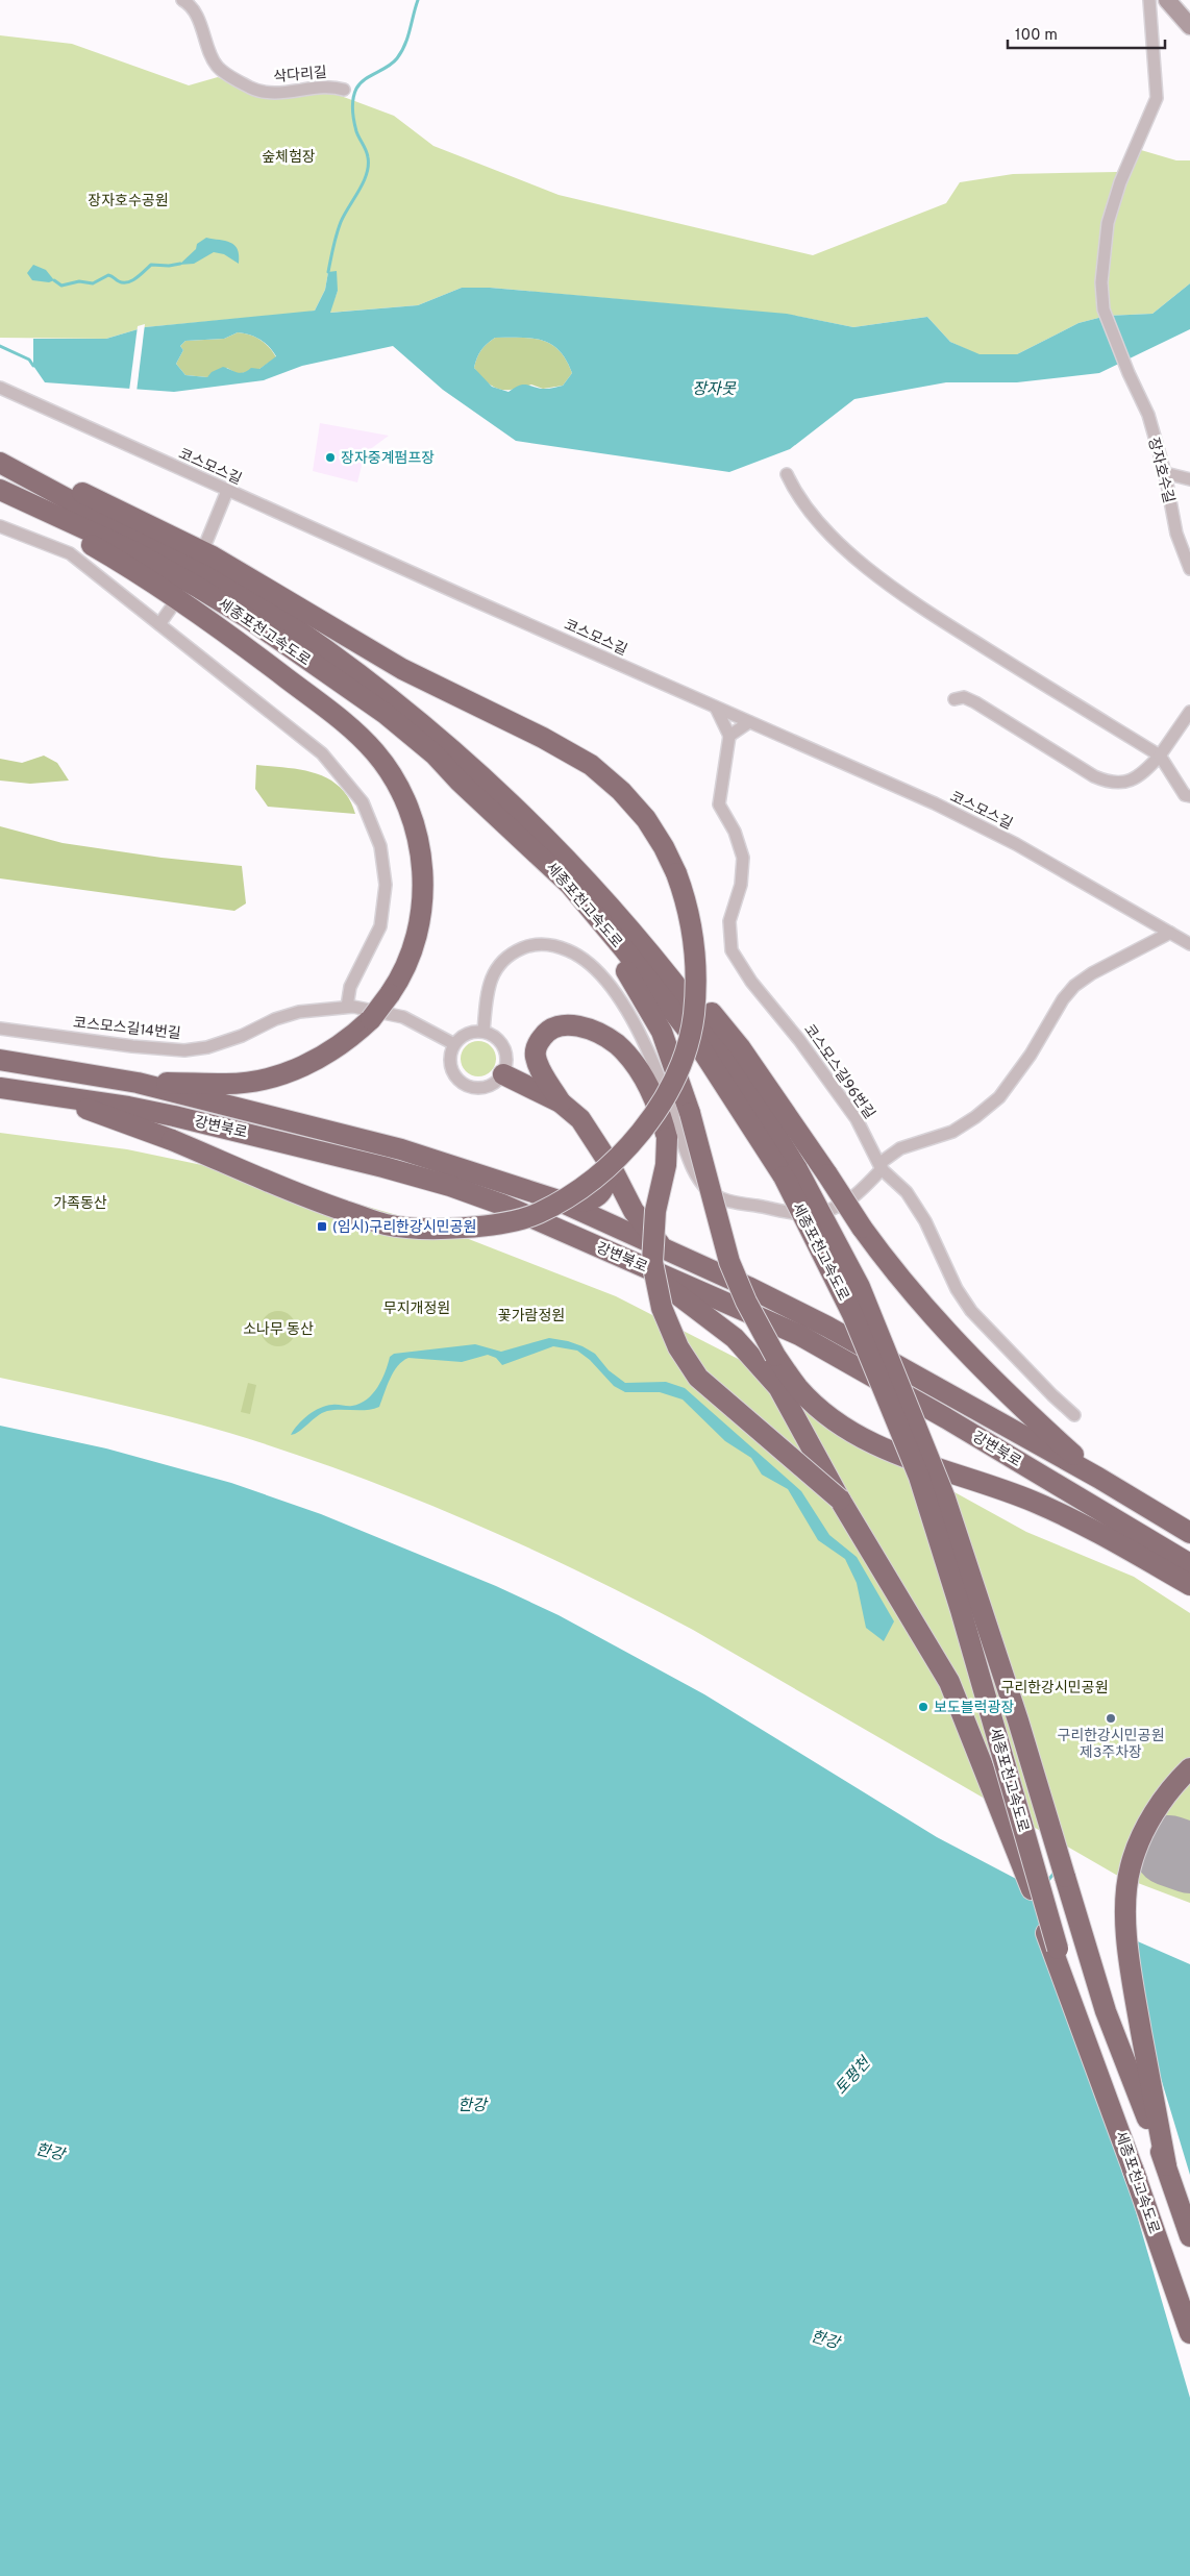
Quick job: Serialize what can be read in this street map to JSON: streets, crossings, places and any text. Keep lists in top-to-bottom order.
{
  "streets": {
    "highway": ["세종포천고속도로", "강변북로"],
    "street": [
      "삭다리길",
      "코스모스길",
      "장자호수길",
      "코스모스길14번길",
      "코스모스길96번길"
    ]
  },
  "water": ["장자못", "토평천", "한강"],
  "parks": [
    "숲체험장",
    "장자호수공원",
    "가족동산",
    "무지개정원",
    "꽃가람정원",
    "소나무 동산",
    "구리한강시민공원"
  ],
  "places": {
    "other": ["장자중계펌프장", "보도블럭광장", "구리한강시민공원 제3주차장"],
    "transit": ["(임시)구리한강시민공원"]
  },
  "scale_bar": "100 m"
}
